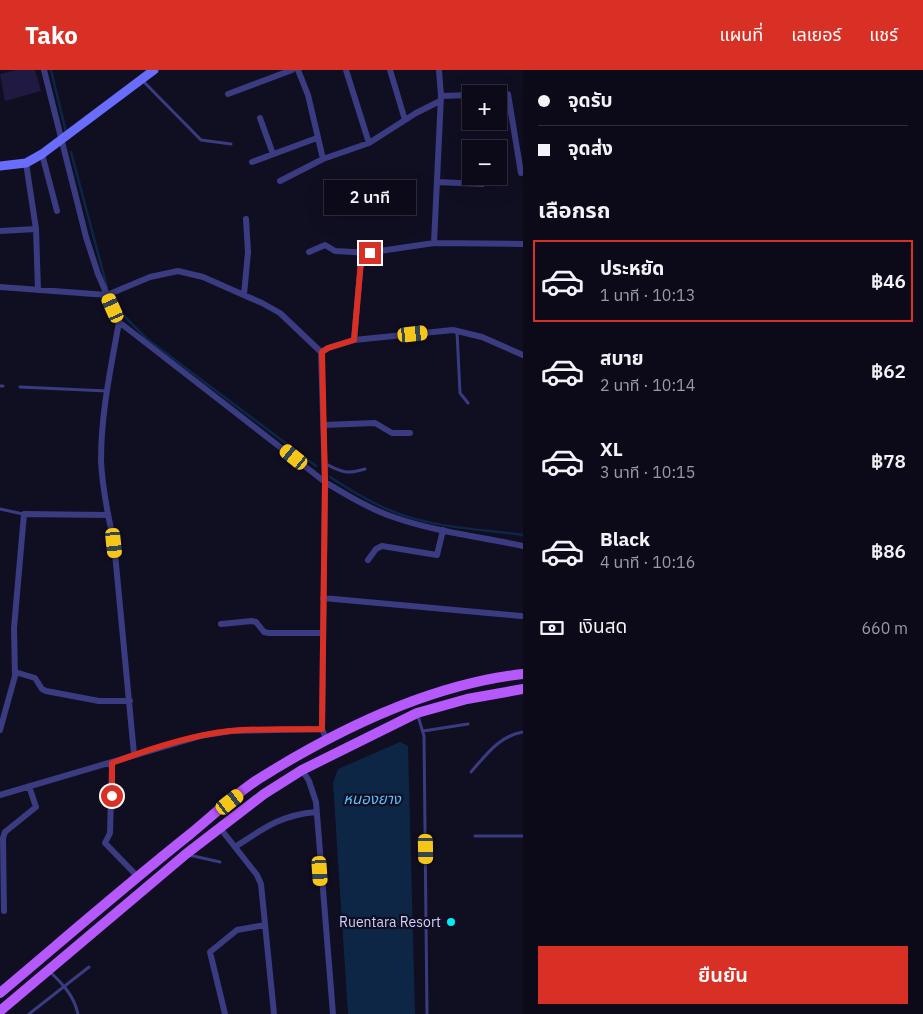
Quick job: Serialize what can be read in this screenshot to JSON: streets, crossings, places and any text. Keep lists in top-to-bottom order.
{
  "water": ["หนองยาง"],
  "places": ["Ruentara Resort"],
  "page": {
    "header": "Tako",
    "nav": ["แผนที่", "เลเยอร์", "แชร์"],
    "banner": ["จุดรับ", "จุดส่ง"],
    "map_buttons": ["+", "−"],
    "bubble": "2 นาที",
    "heading": "เลือกรถ",
    "list": [
      {
        "name": "ประหยัด",
        "note": "1 นาที · 10:13",
        "value": "฿46"
      },
      {
        "name": "สบาย",
        "note": "2 นาที · 10:14",
        "value": "฿62"
      },
      {
        "name": "XL",
        "note": "3 นาที · 10:15",
        "value": "฿78"
      },
      {
        "name": "Black",
        "note": "4 นาที · 10:16",
        "value": "฿86"
      }
    ],
    "pay": ["เงินสด", "660 m"],
    "buttons": "ยืนยัน"
  }
}
